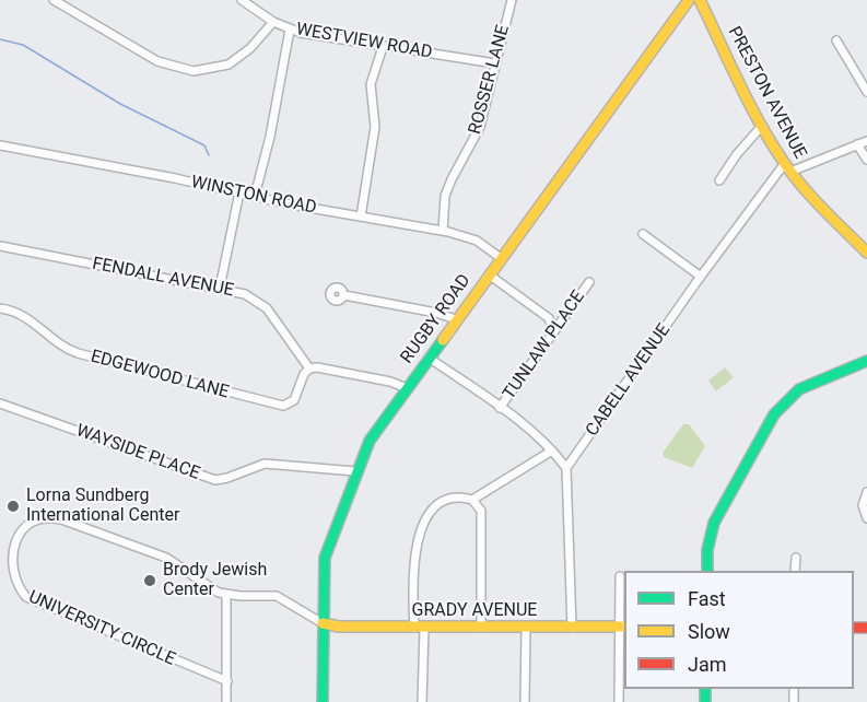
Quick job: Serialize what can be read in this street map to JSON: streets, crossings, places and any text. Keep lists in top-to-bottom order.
{
  "streets": {
    "street": [
      "WESTVIEW ROAD",
      "ROSSER LANE",
      "PRESTON AVENUE",
      "WINSTON ROAD",
      "FENDALL AVENUE",
      "RUGBY ROAD",
      "TUNLAW PLACE",
      "EDGEWOOD LANE",
      "CABELL AVENUE",
      "WAYSIDE PLACE",
      "GRADY AVENUE",
      "UNIVERSITY CIRCLE"
    ]
  },
  "crossings": [
    ["WESTVIEW ROAD", "ROSSER LANE"],
    ["ROSSER LANE", "WINSTON ROAD"],
    ["PRESTON AVENUE", "CABELL AVENUE"],
    ["WINSTON ROAD", "RUGBY ROAD"],
    ["FENDALL AVENUE", "EDGEWOOD LANE"],
    ["RUGBY ROAD", "WAYSIDE PLACE"],
    ["RUGBY ROAD", "GRADY AVENUE"],
    ["RUGBY ROAD", "UNIVERSITY CIRCLE"],
    ["GRADY AVENUE", "UNIVERSITY CIRCLE"]
  ],
  "places": ["Lorna Sundberg International Center", "Brody Jewish Center"],
  "legend": ["Fast", "Slow", "Jam"]
}
